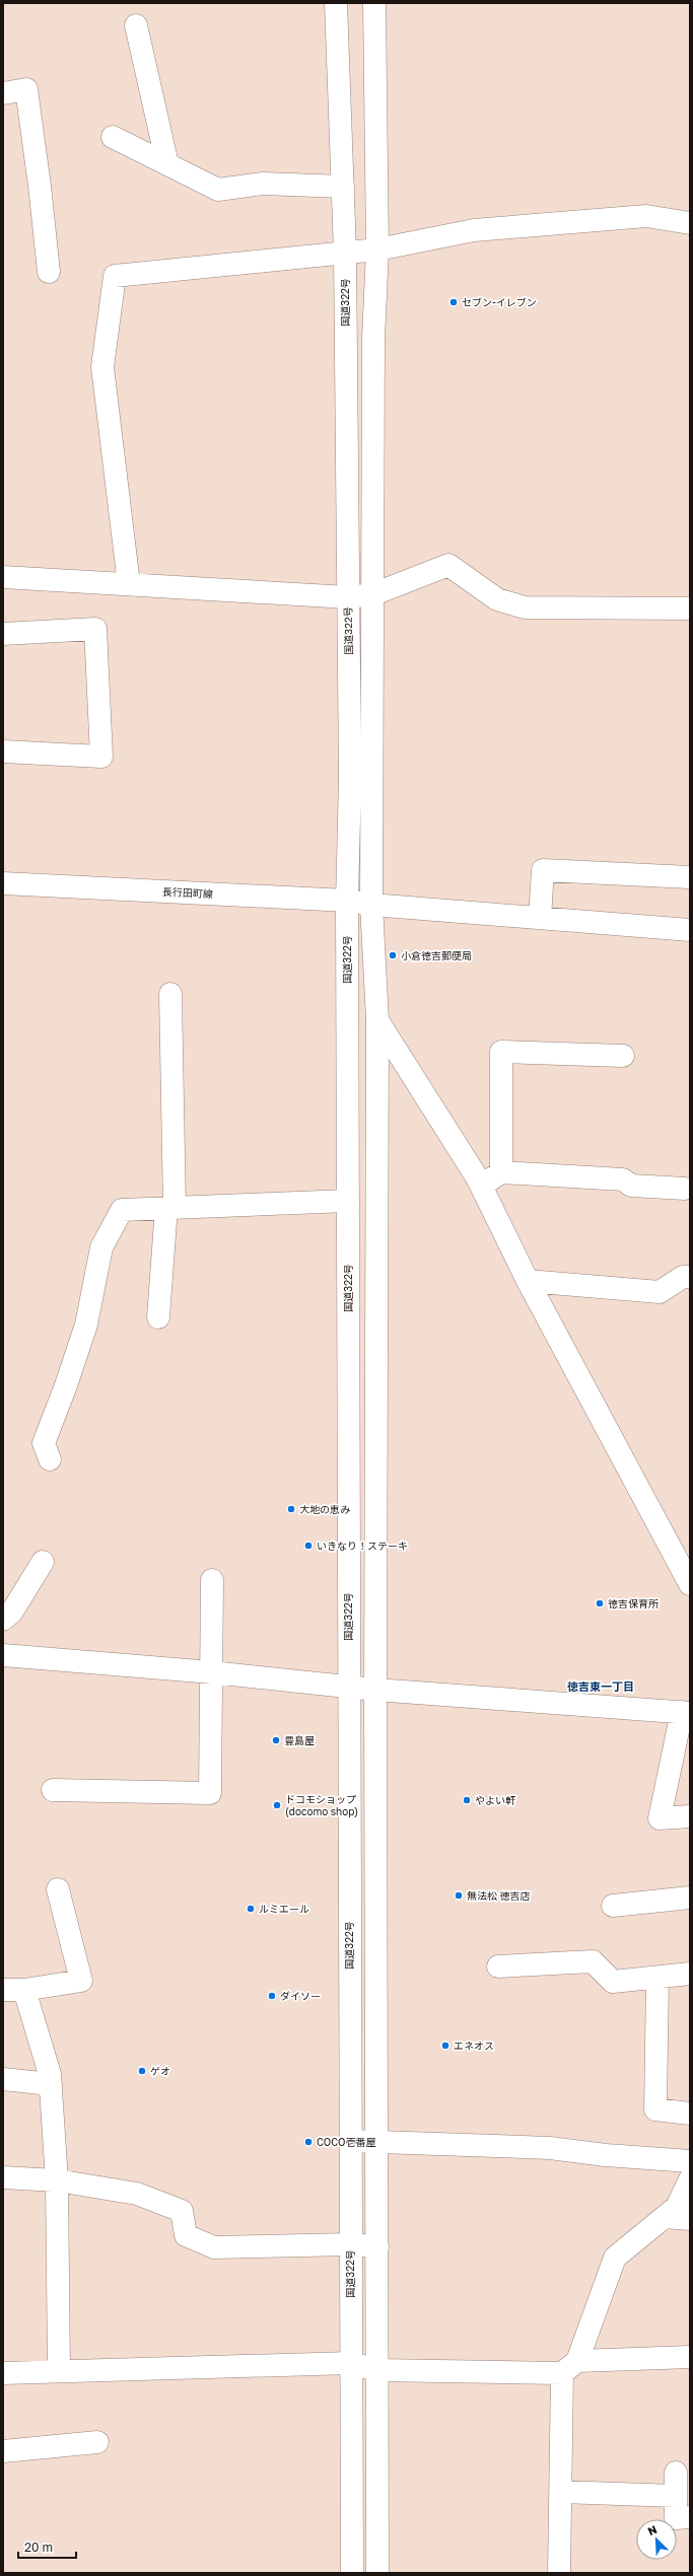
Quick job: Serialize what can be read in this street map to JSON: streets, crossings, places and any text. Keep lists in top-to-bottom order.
{
  "streets": {
    "main road": ["国道322号", "長行田町線"]
  },
  "crossings": [
    ["国道322号", "長行田町線"]
  ],
  "districts": ["徳吉東一丁目"],
  "places": [
    "セブン-イレブン",
    "小倉徳吉郵便局",
    "大地の恵み",
    "いきなり！ステーキ",
    "徳吉保育所",
    "豊島屋",
    "やよい軒",
    "ドコモショップ (docomo shop)",
    "無法松 徳吉店",
    "ルミエール",
    "ダイソー",
    "エネオス",
    "ゲオ",
    "COCO壱番屋"
  ],
  "scale_bar": "20 m",
  "north": "top left"
}
